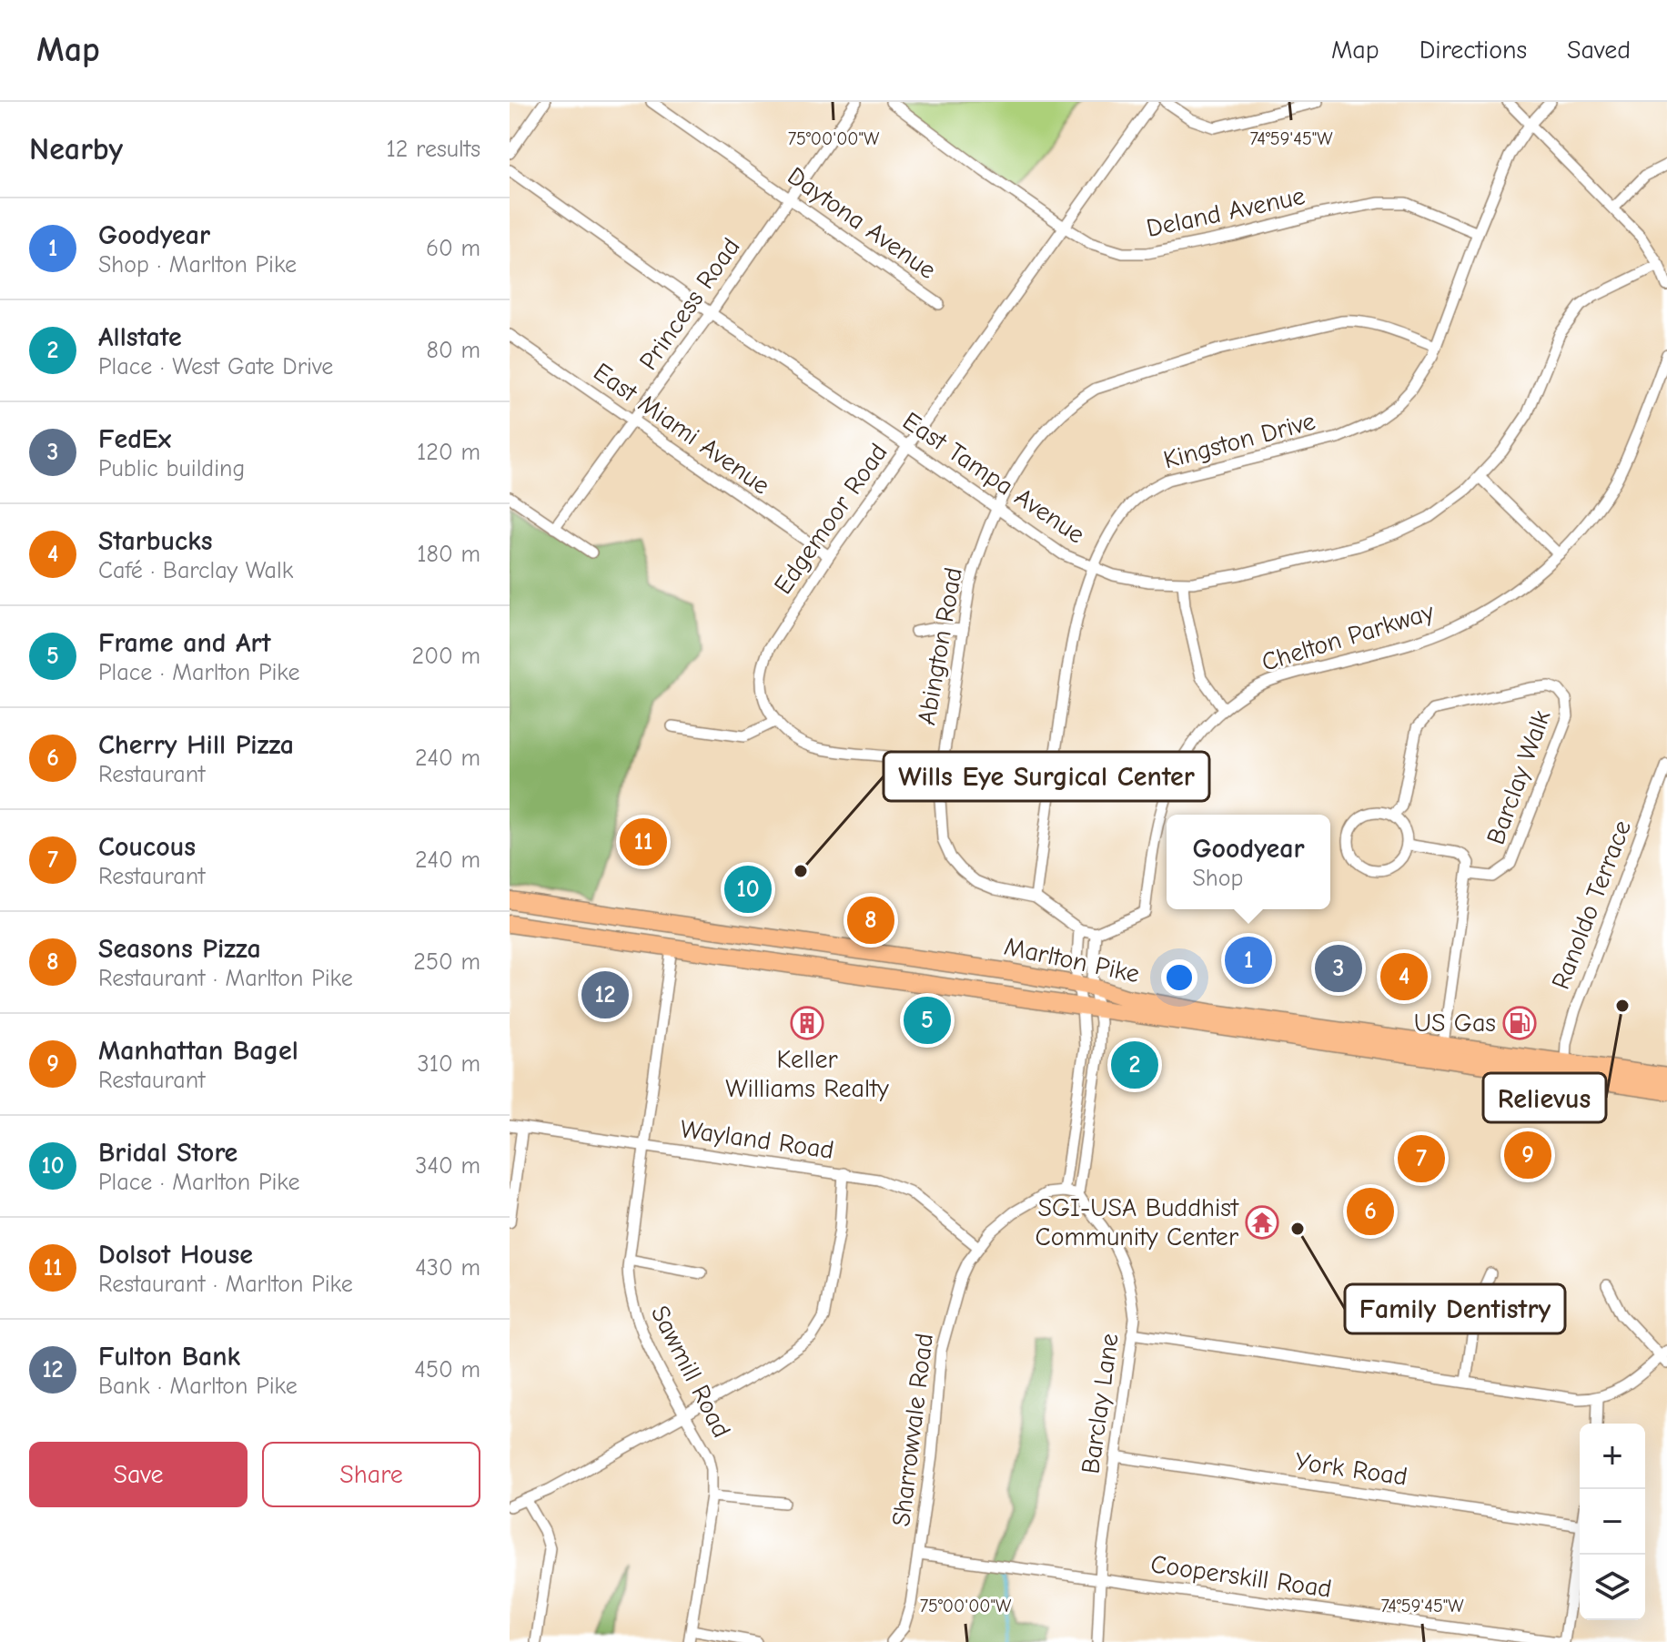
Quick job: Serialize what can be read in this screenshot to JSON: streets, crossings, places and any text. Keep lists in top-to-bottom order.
{
  "streets": {
    "highway": ["Marlton Pike"],
    "street": [
      "Deland Avenue",
      "Daytona Avenue",
      "Princess Road",
      "East Miami Avenue",
      "Kingston Drive",
      "East Tampa Avenue",
      "Edgemoor Road",
      "Chelton Parkway",
      "Abington Road",
      "Barclay Walk",
      "Ranoldo Terrace",
      "Wayland Road",
      "Sawmill Road",
      "Barclay Lane",
      "Sharrowvale Road",
      "York Road",
      "Cooperskill Road"
    ]
  },
  "crossings": [
    ["Deland Avenue", "Kingston Drive"],
    ["Deland Avenue", "Edgemoor Road"],
    ["Daytona Avenue", "Princess Road"],
    ["Princess Road", "East Miami Avenue"],
    ["Princess Road", "East Tampa Avenue"],
    ["East Miami Avenue", "Edgemoor Road"],
    ["Kingston Drive", "East Tampa Avenue"],
    ["Kingston Drive", "Abington Road"],
    ["East Tampa Avenue", "Edgemoor Road"],
    ["East Tampa Avenue", "Abington Road"],
    ["Edgemoor Road", "Abington Road"],
    ["Barclay Walk", "Marlton Pike"],
    ["Ranoldo Terrace", "Marlton Pike"],
    ["Marlton Pike", "Sawmill Road"],
    ["Wayland Road", "Sawmill Road"],
    ["Wayland Road", "Sharrowvale Road"],
    ["Barclay Lane", "Sharrowvale Road"],
    ["Barclay Lane", "York Road"],
    ["Barclay Lane", "Cooperskill Road"],
    ["Sharrowvale Road", "Cooperskill Road"]
  ],
  "places": {
    "other": ["Wills Eye Surgical Center", "Relievus", "Family Dentistry"],
    "building": ["Keller Williams Realty"],
    "fuel station": ["US Gas"],
    "temple": ["SGI-USA Buddhist Community Center"]
  },
  "page": {
    "header": "Map",
    "nav": ["Map", "Directions", "Saved"],
    "heading": ["Nearby", "12 results"],
    "list": [
      {
        "mark": "1",
        "name": "Goodyear",
        "note": "Shop · Marlton Pike",
        "value": "60 m"
      },
      {
        "mark": "2",
        "name": "Allstate",
        "note": "Place · West Gate Drive",
        "value": "80 m"
      },
      {
        "mark": "3",
        "name": "FedEx",
        "note": "Public building",
        "value": "120 m"
      },
      {
        "mark": "4",
        "name": "Starbucks",
        "note": "Café · Barclay Walk",
        "value": "180 m"
      },
      {
        "mark": "5",
        "name": "Frame and Art",
        "note": "Place · Marlton Pike",
        "value": "200 m"
      },
      {
        "mark": "6",
        "name": "Cherry Hill Pizza",
        "note": "Restaurant",
        "value": "240 m"
      },
      {
        "mark": "7",
        "name": "Coucous",
        "note": "Restaurant",
        "value": "240 m"
      },
      {
        "mark": "8",
        "name": "Seasons Pizza",
        "note": "Restaurant · Marlton Pike",
        "value": "250 m"
      },
      {
        "mark": "9",
        "name": "Manhattan Bagel",
        "note": "Restaurant",
        "value": "310 m"
      },
      {
        "mark": "10",
        "name": "Bridal Store",
        "note": "Place · Marlton Pike",
        "value": "340 m"
      },
      {
        "mark": "11",
        "name": "Dolsot House",
        "note": "Restaurant · Marlton Pike",
        "value": "430 m"
      },
      {
        "mark": "12",
        "name": "Fulton Bank",
        "note": "Bank · Marlton Pike",
        "value": "450 m"
      }
    ],
    "popup": ["Goodyear", "Shop"],
    "pins": [
      "11",
      "10",
      "8",
      "1",
      "3",
      "4",
      "12",
      "5",
      "2",
      "9",
      "7",
      "6"
    ],
    "buttons": ["Save", "Share"],
    "map_buttons": ["+", "−"]
  },
  "coordinates": ["75°00'00\"W", "74°59'45\"W"]
}
